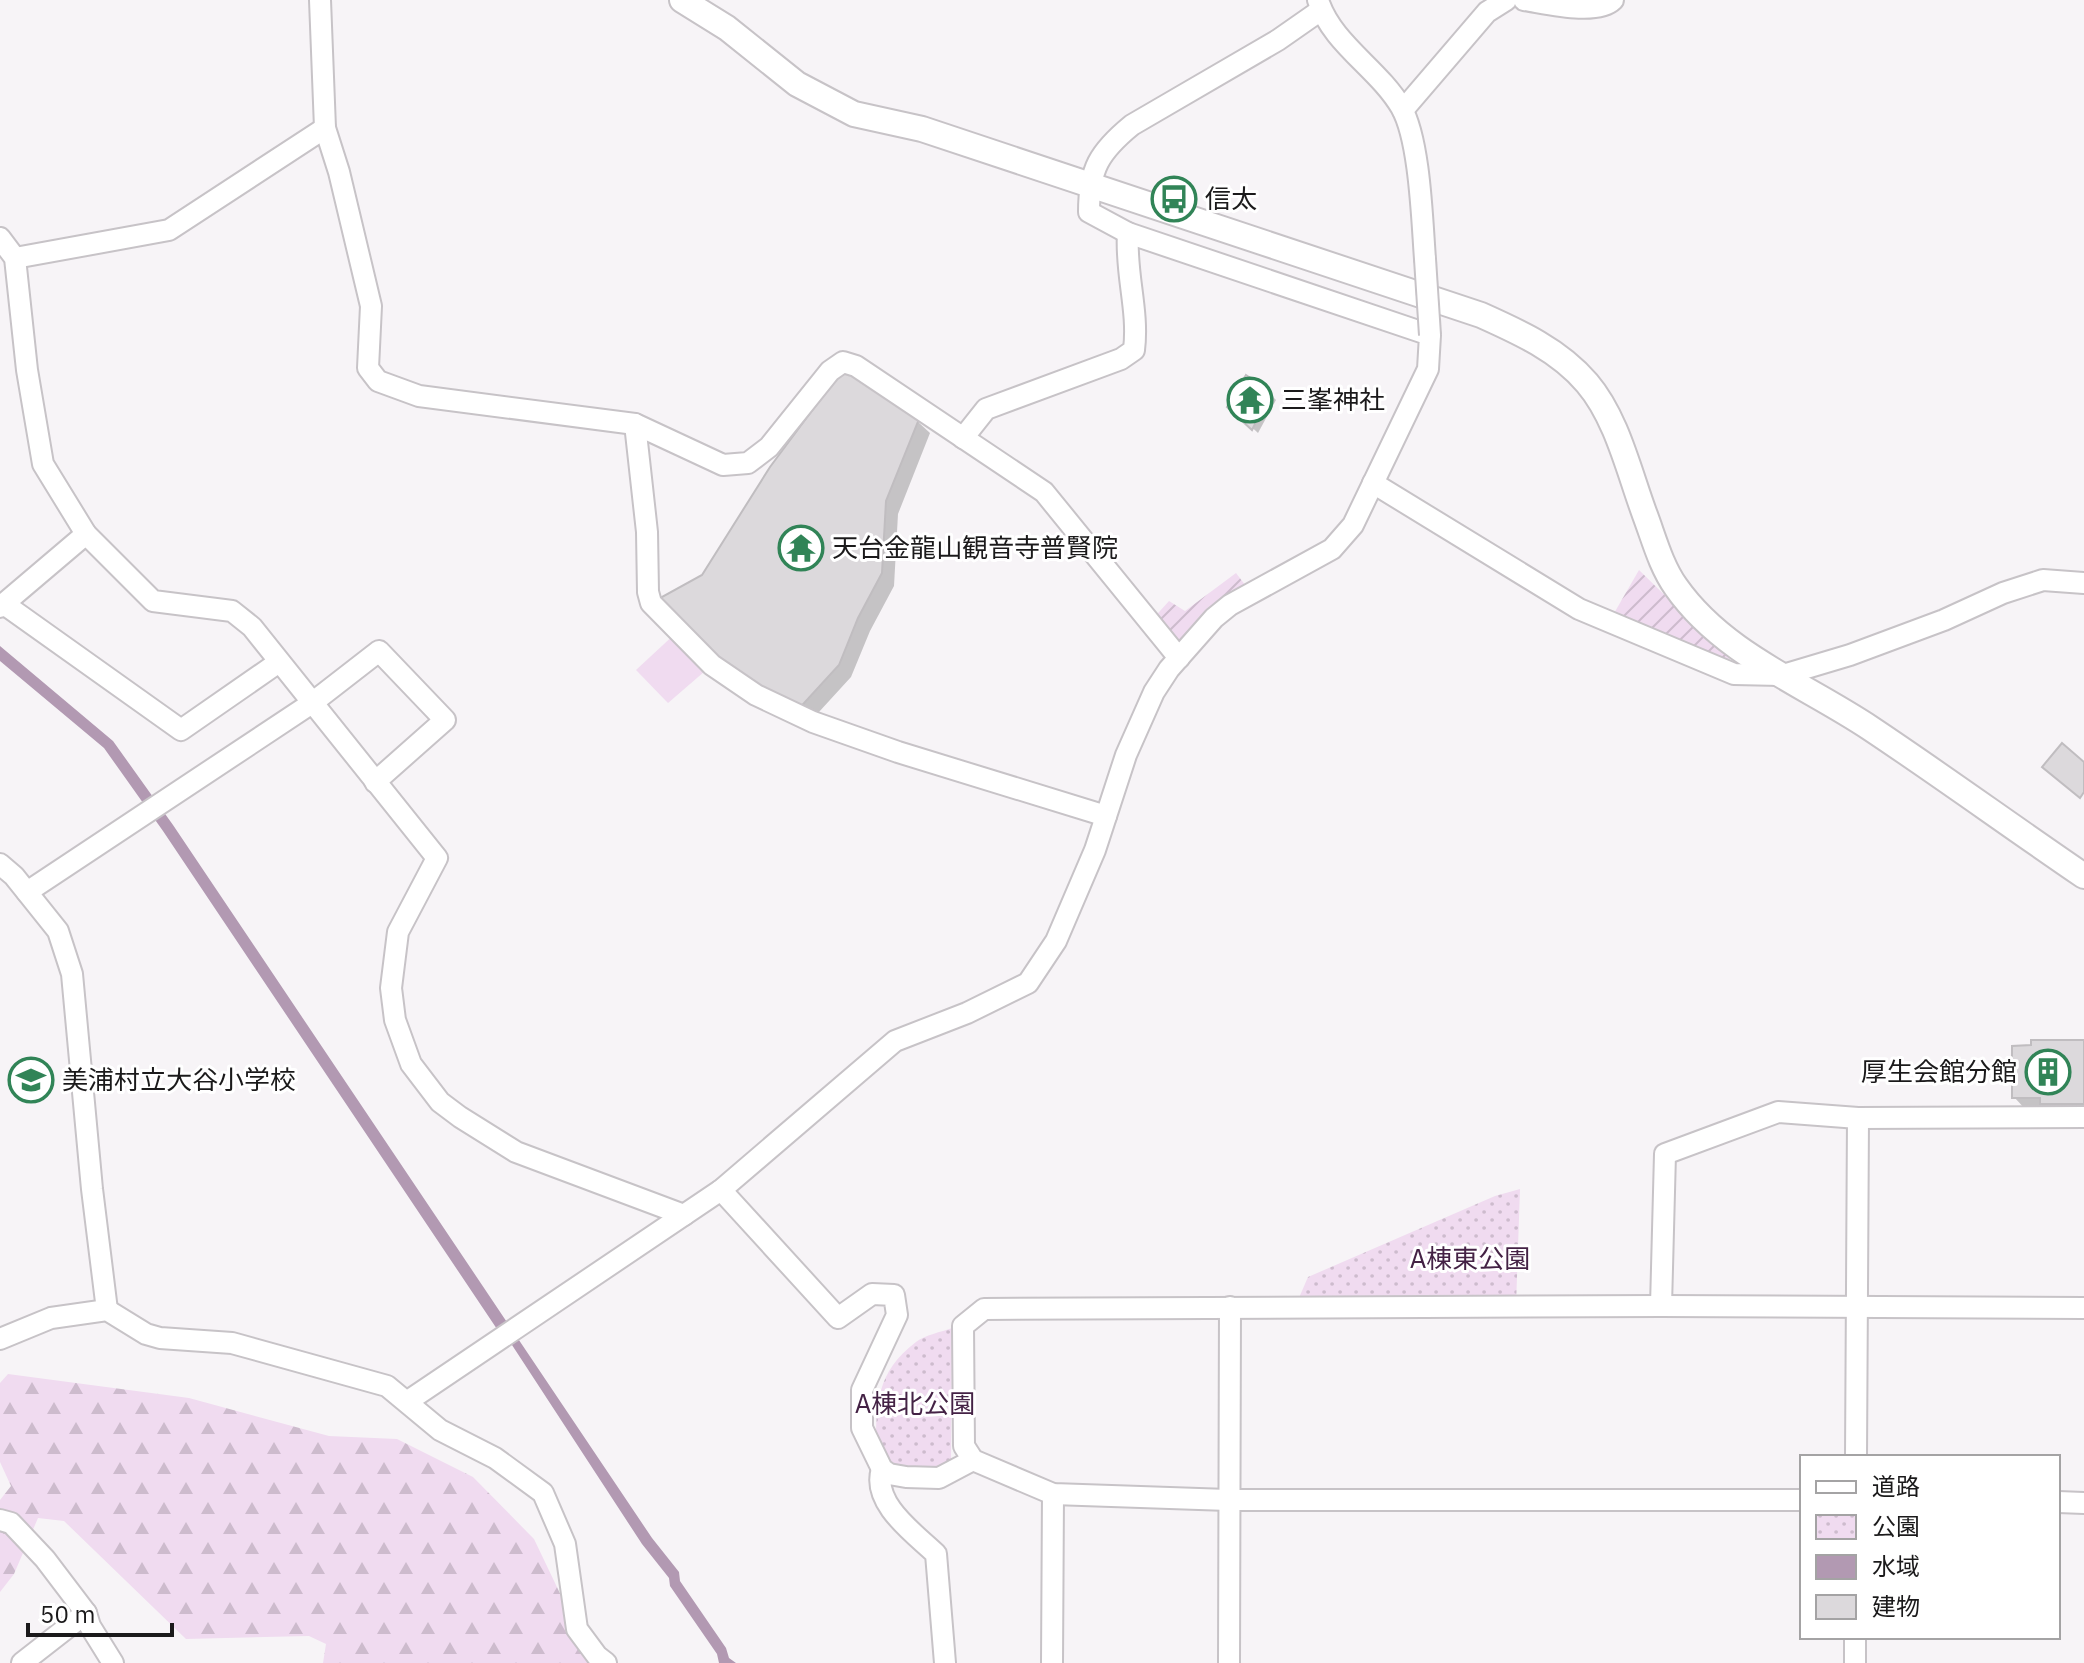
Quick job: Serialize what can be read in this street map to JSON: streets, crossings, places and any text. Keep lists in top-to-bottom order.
{
  "parks": ["A棟東公園", "A棟北公園"],
  "places": {
    "bus stop": ["信太"],
    "temple": ["三峯神社", "天台金龍山観音寺普賢院"],
    "building": ["厚生会館分館"],
    "school or university": ["美浦村立大谷小学校"]
  },
  "legend": [
    "道路",
    "公園",
    "水域",
    "建物"
  ],
  "scale_bar": "50 m"
}
